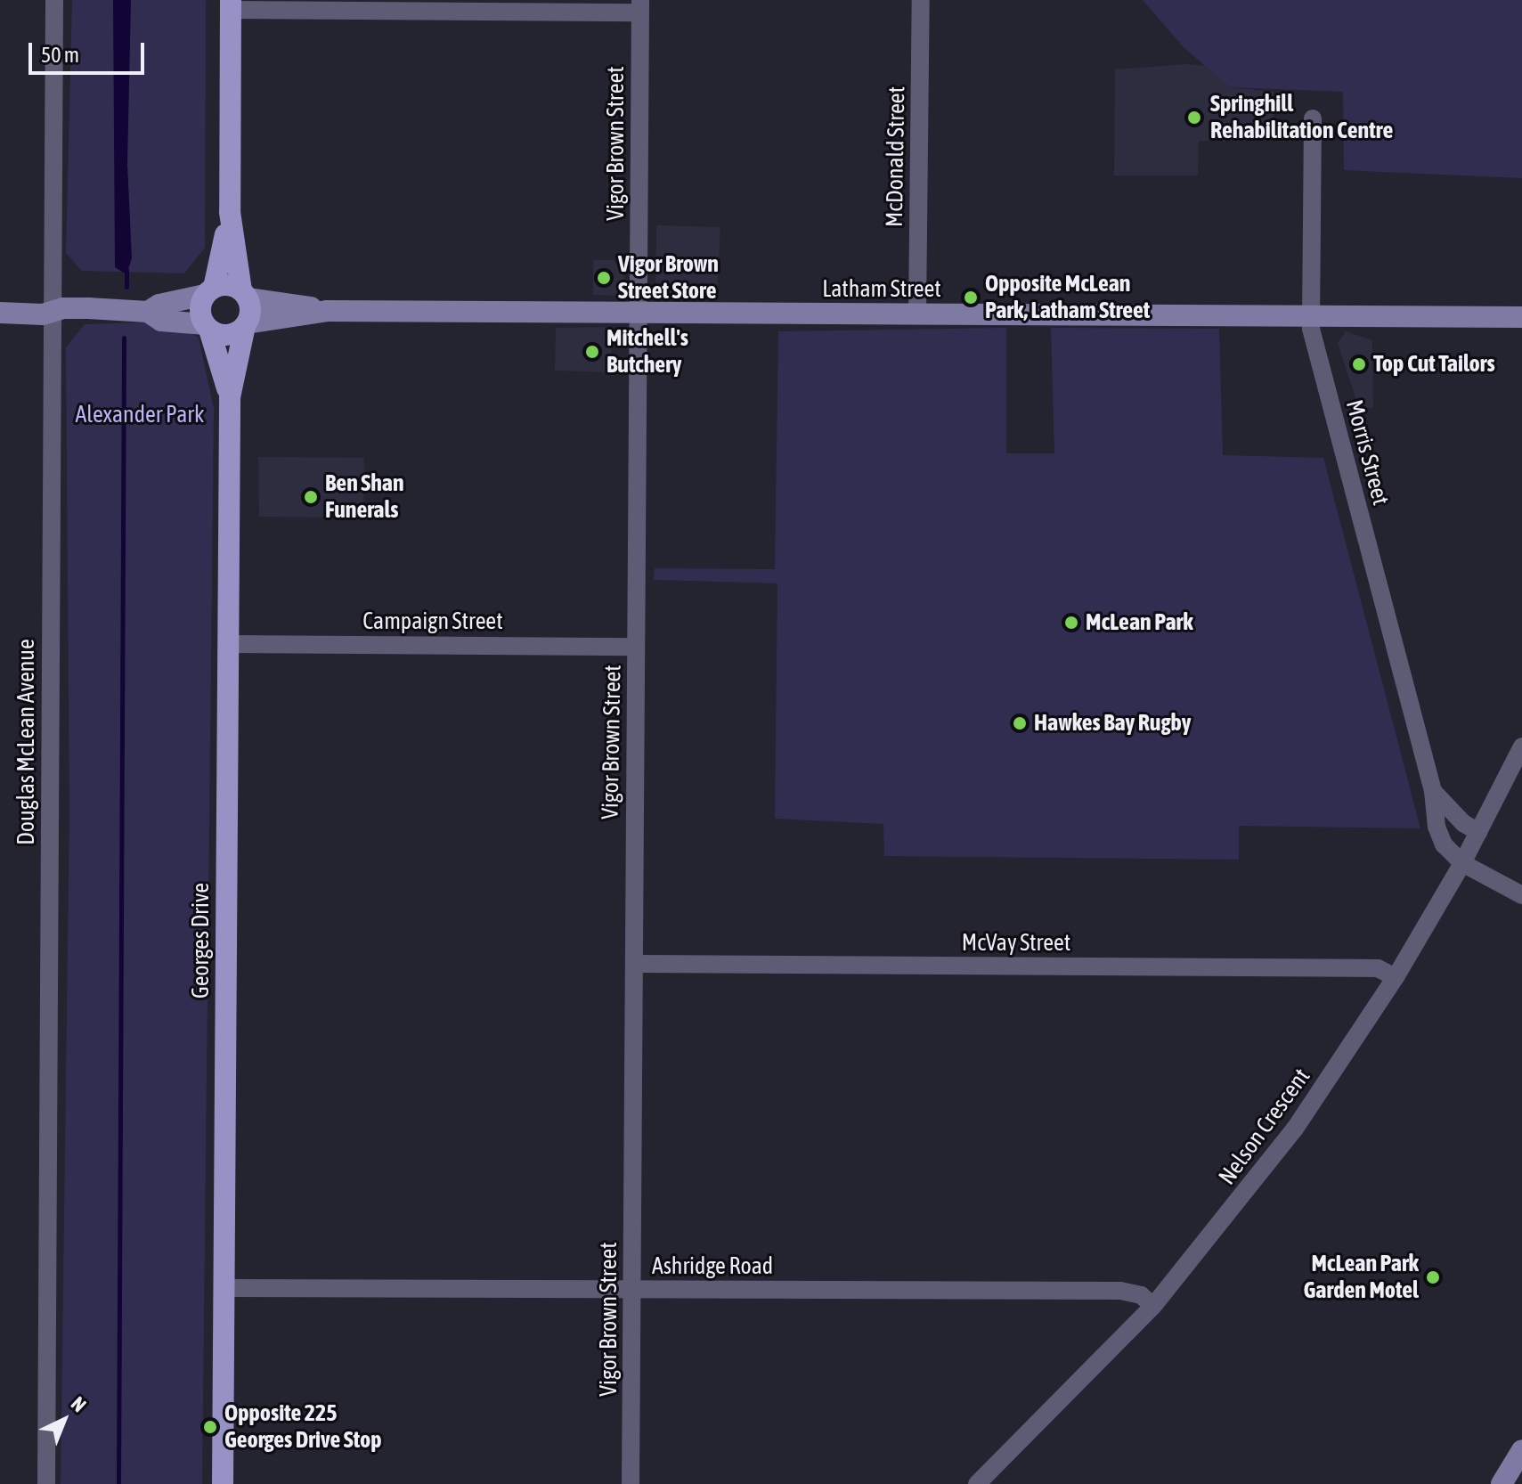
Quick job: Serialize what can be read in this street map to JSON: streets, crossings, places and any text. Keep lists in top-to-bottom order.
{
  "streets": {
    "main road": ["Latham Street", "Georges Drive"],
    "street": [
      "Vigor Brown Street",
      "McDonald Street",
      "Morris Street",
      "Campaign Street",
      "Douglas McLean Avenue",
      "McVay Street",
      "Nelson Crescent",
      "Ashridge Road"
    ]
  },
  "crossings": [
    ["Vigor Brown Street", "Latham Street"],
    ["Vigor Brown Street", "Campaign Street"],
    ["Vigor Brown Street", "McVay Street"],
    ["Vigor Brown Street", "Ashridge Road"],
    ["McDonald Street", "Latham Street"],
    ["Latham Street", "Morris Street"],
    ["Latham Street", "Georges Drive"],
    ["Morris Street", "Nelson Crescent"],
    ["Campaign Street", "Georges Drive"],
    ["Georges Drive", "Ashridge Road"],
    ["McVay Street", "Nelson Crescent"],
    ["Nelson Crescent", "Ashridge Road"]
  ],
  "parks": ["Alexander Park"],
  "places": [
    "Springhill Rehabilitation Centre",
    "Vigor Brown Street Store",
    "Opposite McLean Park, Latham Street",
    "Mitchell's Butchery",
    "Top Cut Tailors",
    "Ben Shan Funerals",
    "McLean Park",
    "Hawkes Bay Rugby",
    "McLean Park Garden Motel",
    "Opposite 225 Georges Drive Stop"
  ],
  "scale_bar": "50 m",
  "north": "top right"
}
